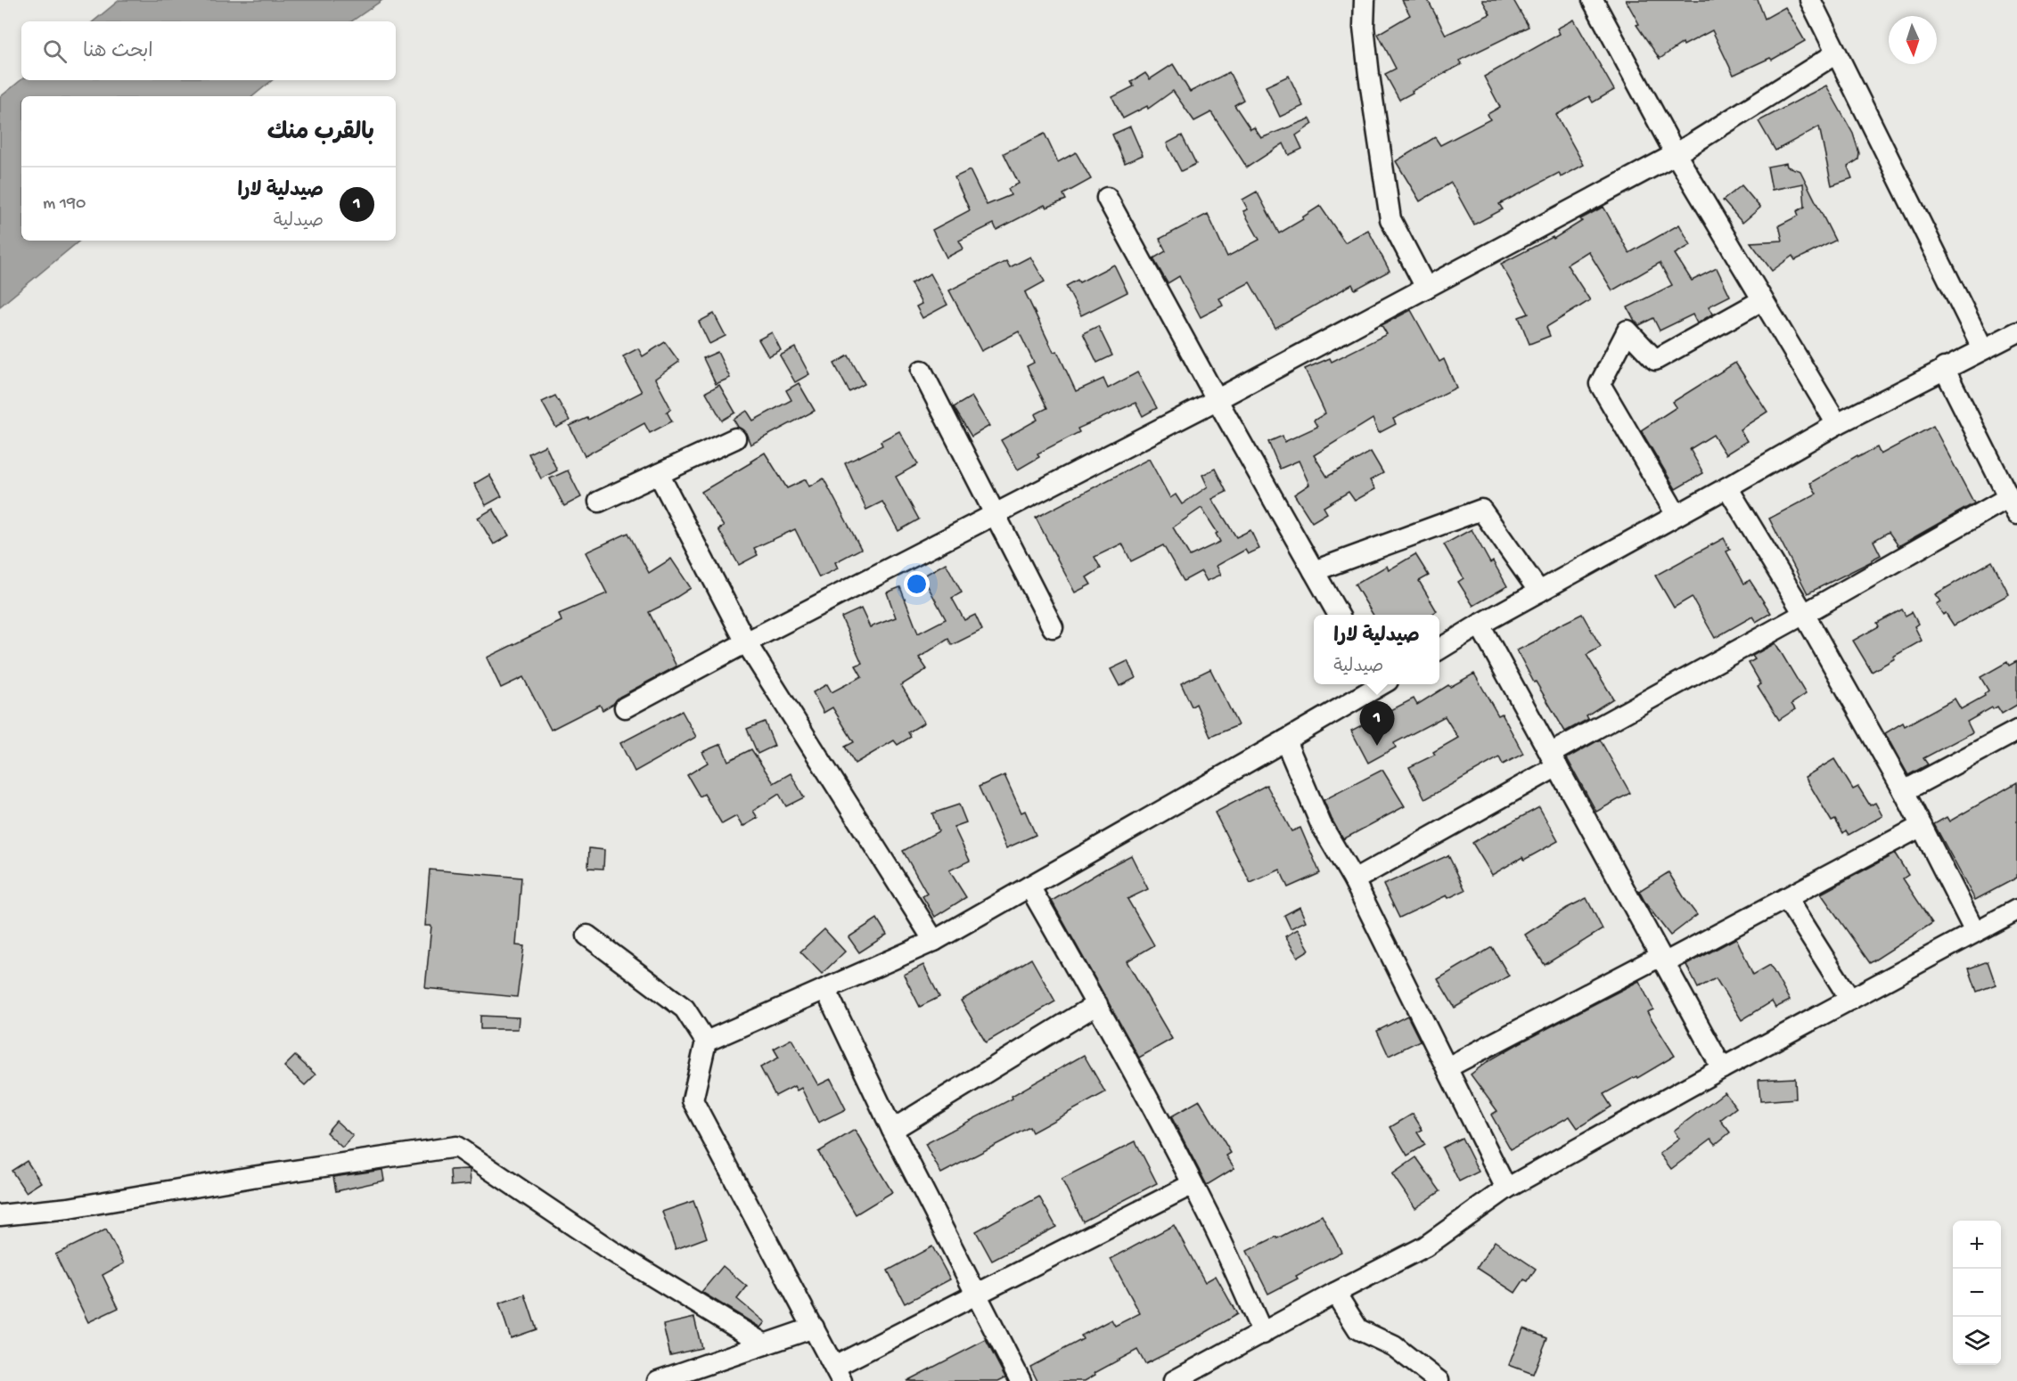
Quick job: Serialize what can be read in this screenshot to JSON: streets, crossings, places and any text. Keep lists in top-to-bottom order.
{
  "north": "bottom",
  "page": {
    "search": "ابحث هنا",
    "heading": "بالقرب منك",
    "list": [
      {
        "mark": "1",
        "name": "صيدلية لارا",
        "note": "صيدلية",
        "value": "190 m"
      }
    ],
    "popup": ["صيدلية لارا", "صيدلية"],
    "pins": "1",
    "map_buttons": ["+", "−"]
  }
}
